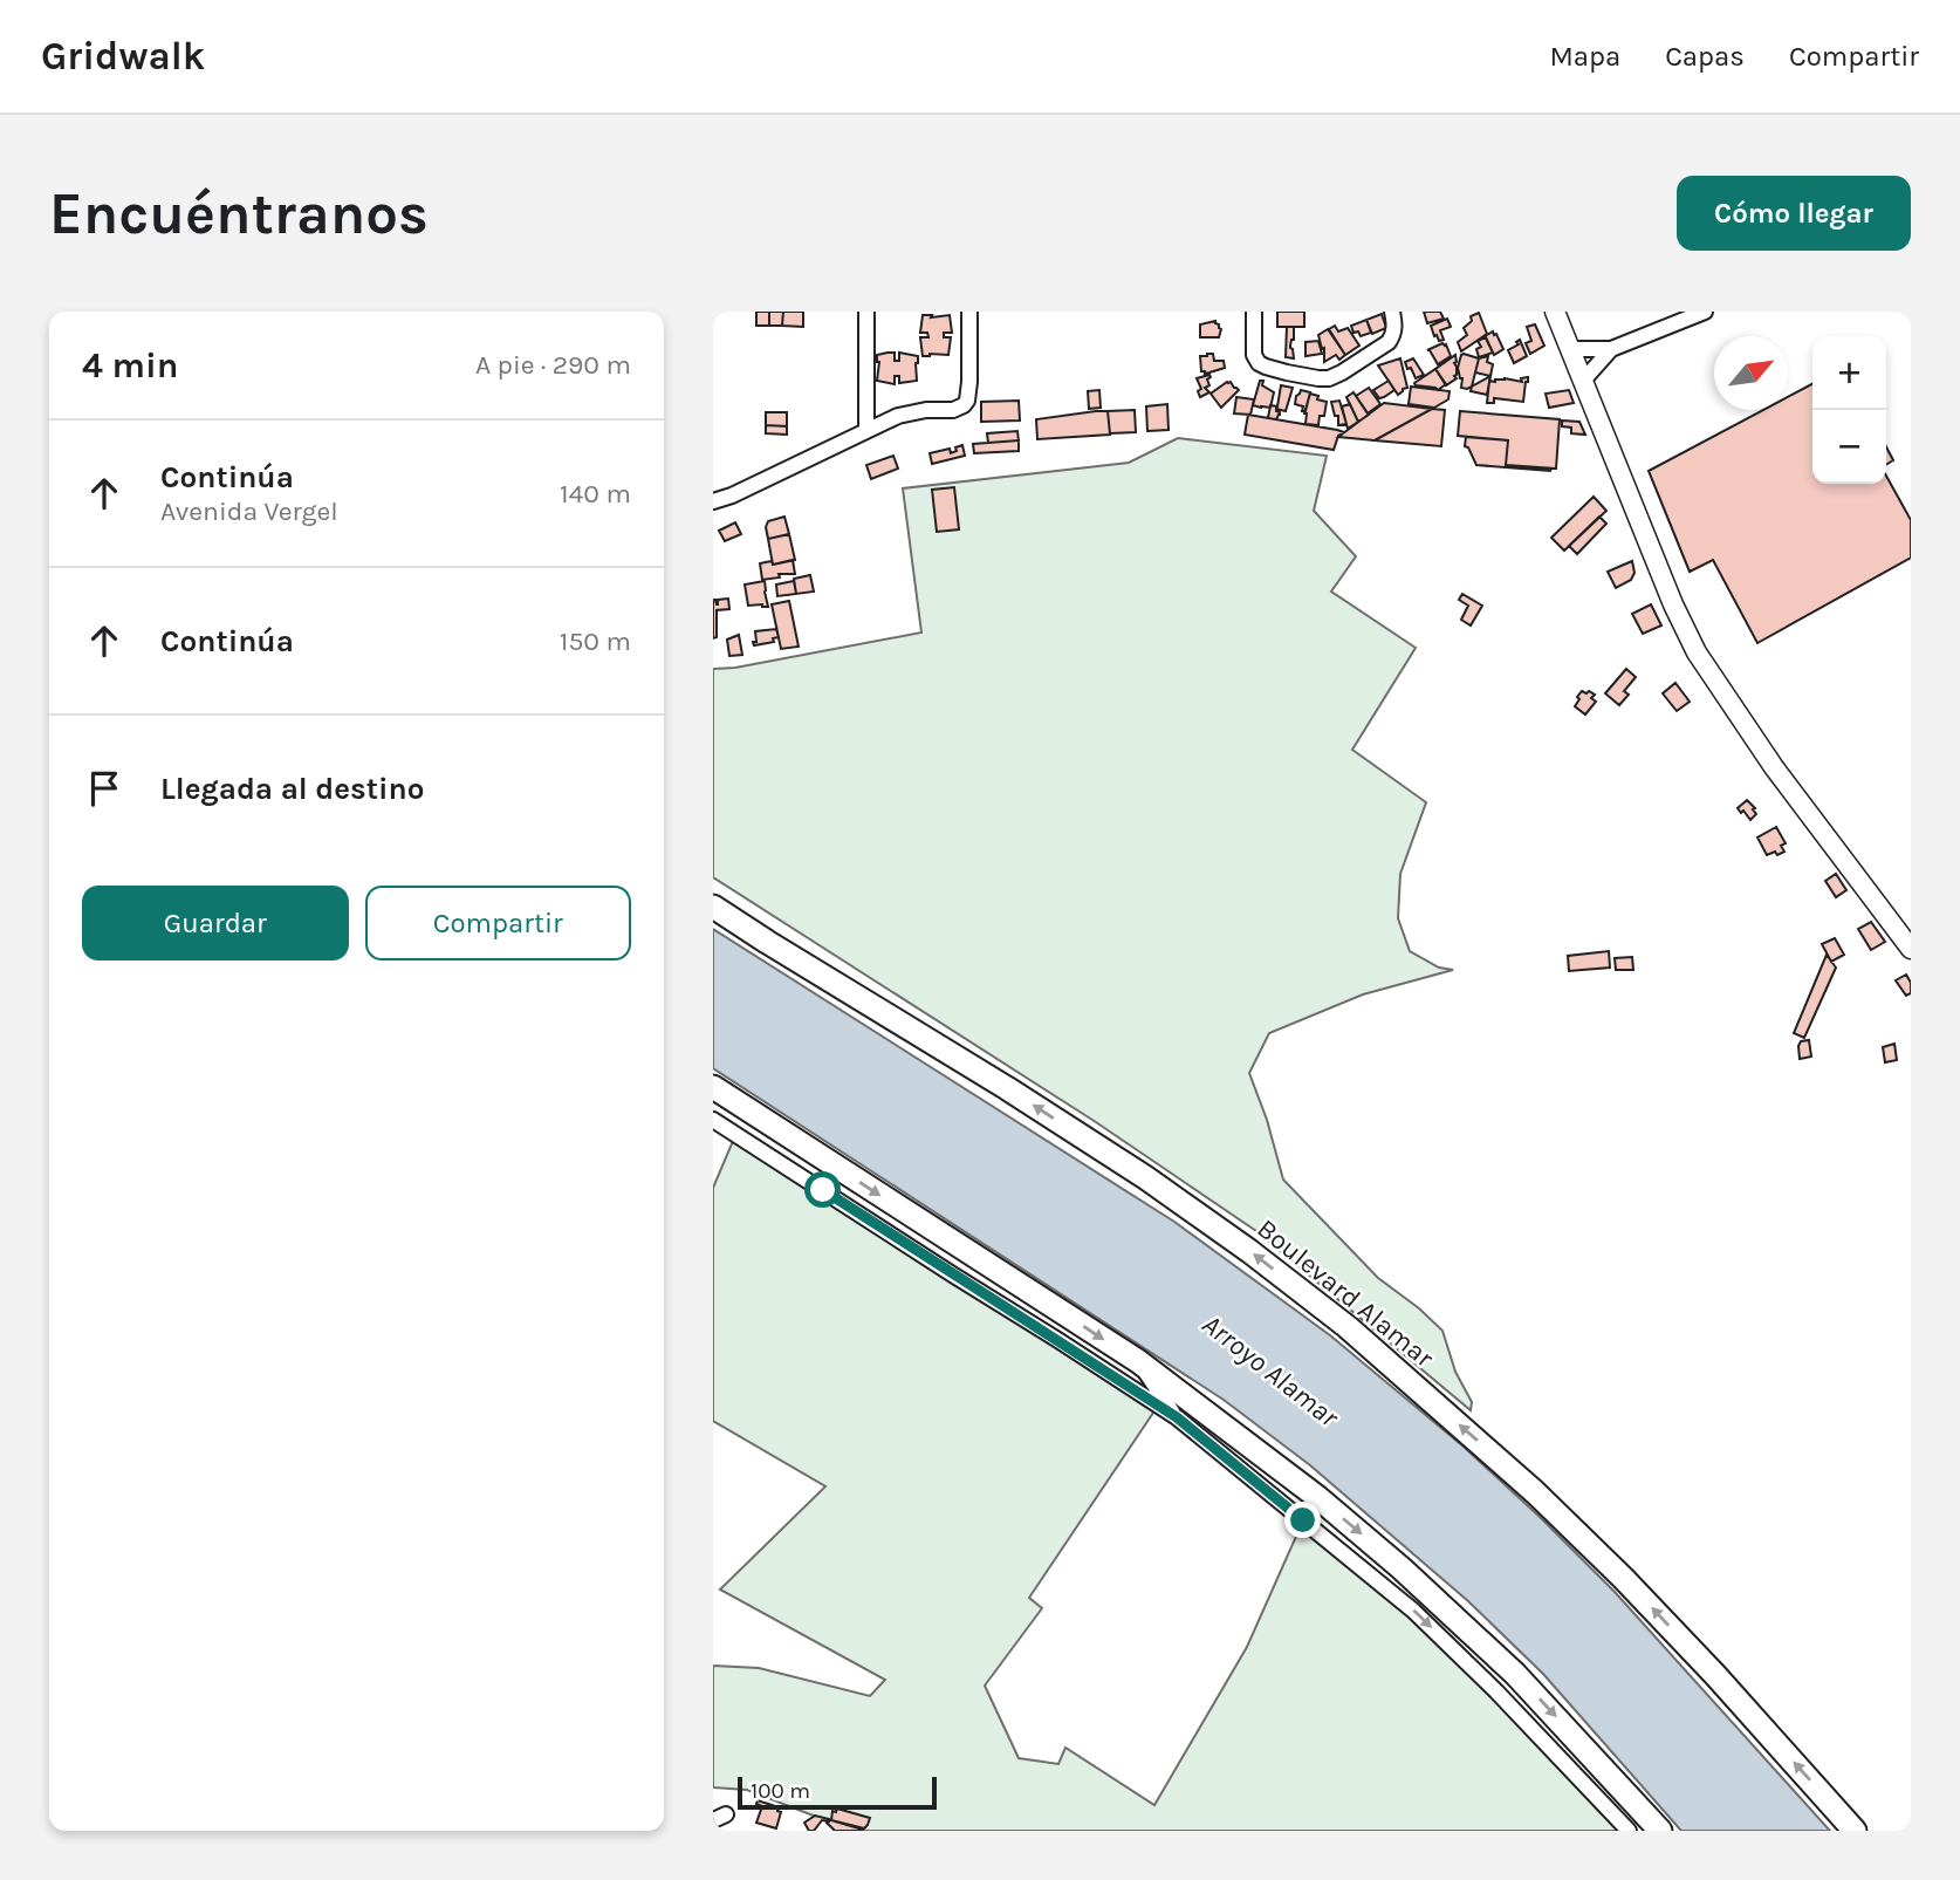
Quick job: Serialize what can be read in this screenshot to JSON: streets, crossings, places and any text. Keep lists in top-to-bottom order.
{
  "streets": {
    "highway": ["Boulevard Alamar"]
  },
  "water": ["Arroyo Alamar"],
  "scale_bar": "100 m",
  "north": "top right",
  "page": {
    "header": "Gridwalk",
    "nav": ["Mapa", "Capas", "Compartir"],
    "buttons": [
      "Cómo llegar",
      ["Guardar", "Compartir"]
    ],
    "title": "Encuéntranos",
    "heading": ["4 min", "A pie · 290 m"],
    "map_buttons": ["+", "−"],
    "list": [
      ["Continúa", "Avenida Vergel", "140 m"],
      ["Continúa", "150 m"],
      "Llegada al destino"
    ],
    "scale": "100 m"
  }
}
